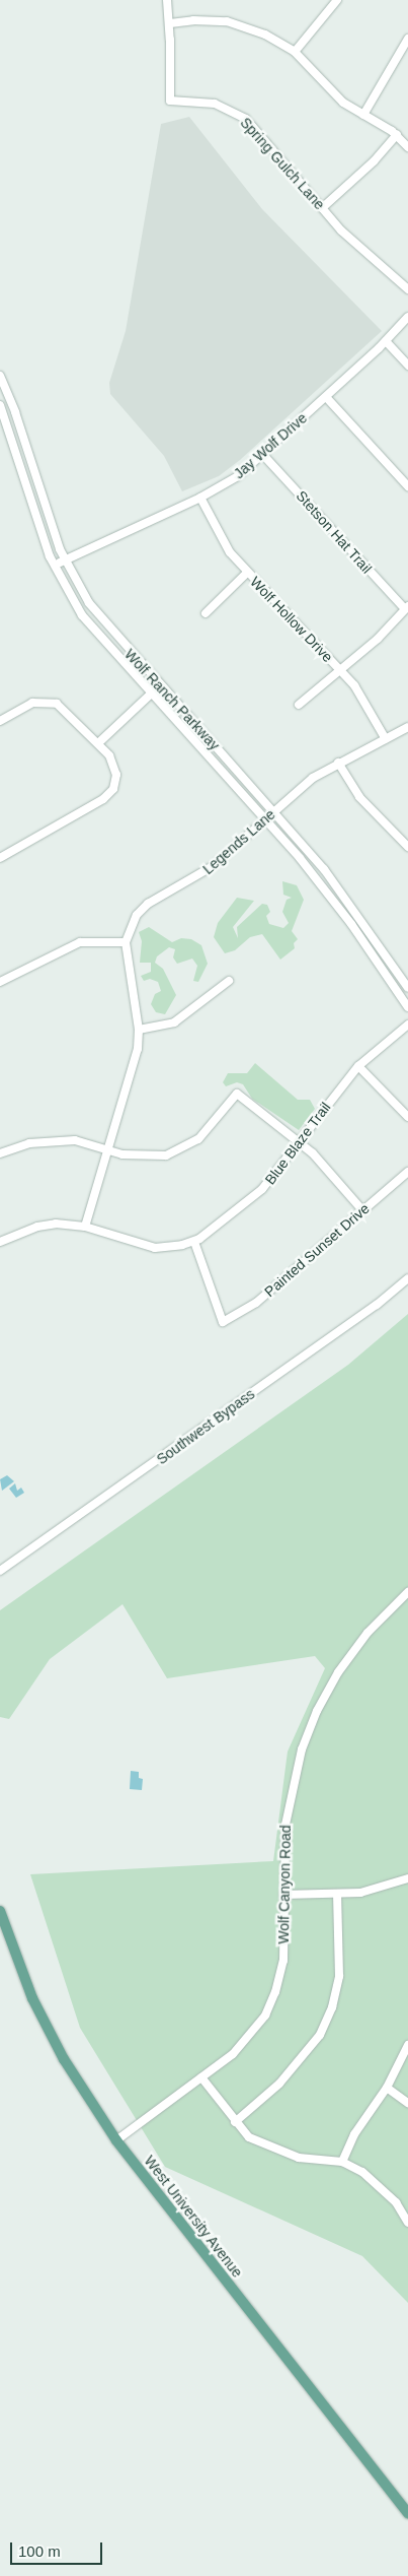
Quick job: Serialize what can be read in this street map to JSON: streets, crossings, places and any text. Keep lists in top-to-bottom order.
{
  "streets": {
    "main road": ["West University Avenue"],
    "street": [
      "Spring Gulch Lane",
      "Jay Wolf Drive",
      "Stetson Hat Trail",
      "Wolf Hollow Drive",
      "Wolf Ranch Parkway",
      "Legends Lane",
      "Blue Blaze Trail",
      "Painted Sunset Drive",
      "Southwest Bypass",
      "Wolf Canyon Road"
    ]
  },
  "crossings": [
    ["Jay Wolf Drive", "Stetson Hat Trail"],
    ["Jay Wolf Drive", "Wolf Hollow Drive"],
    ["Jay Wolf Drive", "Wolf Ranch Parkway"],
    ["Wolf Hollow Drive", "Legends Lane"],
    ["Wolf Ranch Parkway", "Legends Lane"],
    ["Blue Blaze Trail", "Painted Sunset Drive"],
    ["Wolf Canyon Road", "West University Avenue"]
  ],
  "scale_bar": "100 m"
}
